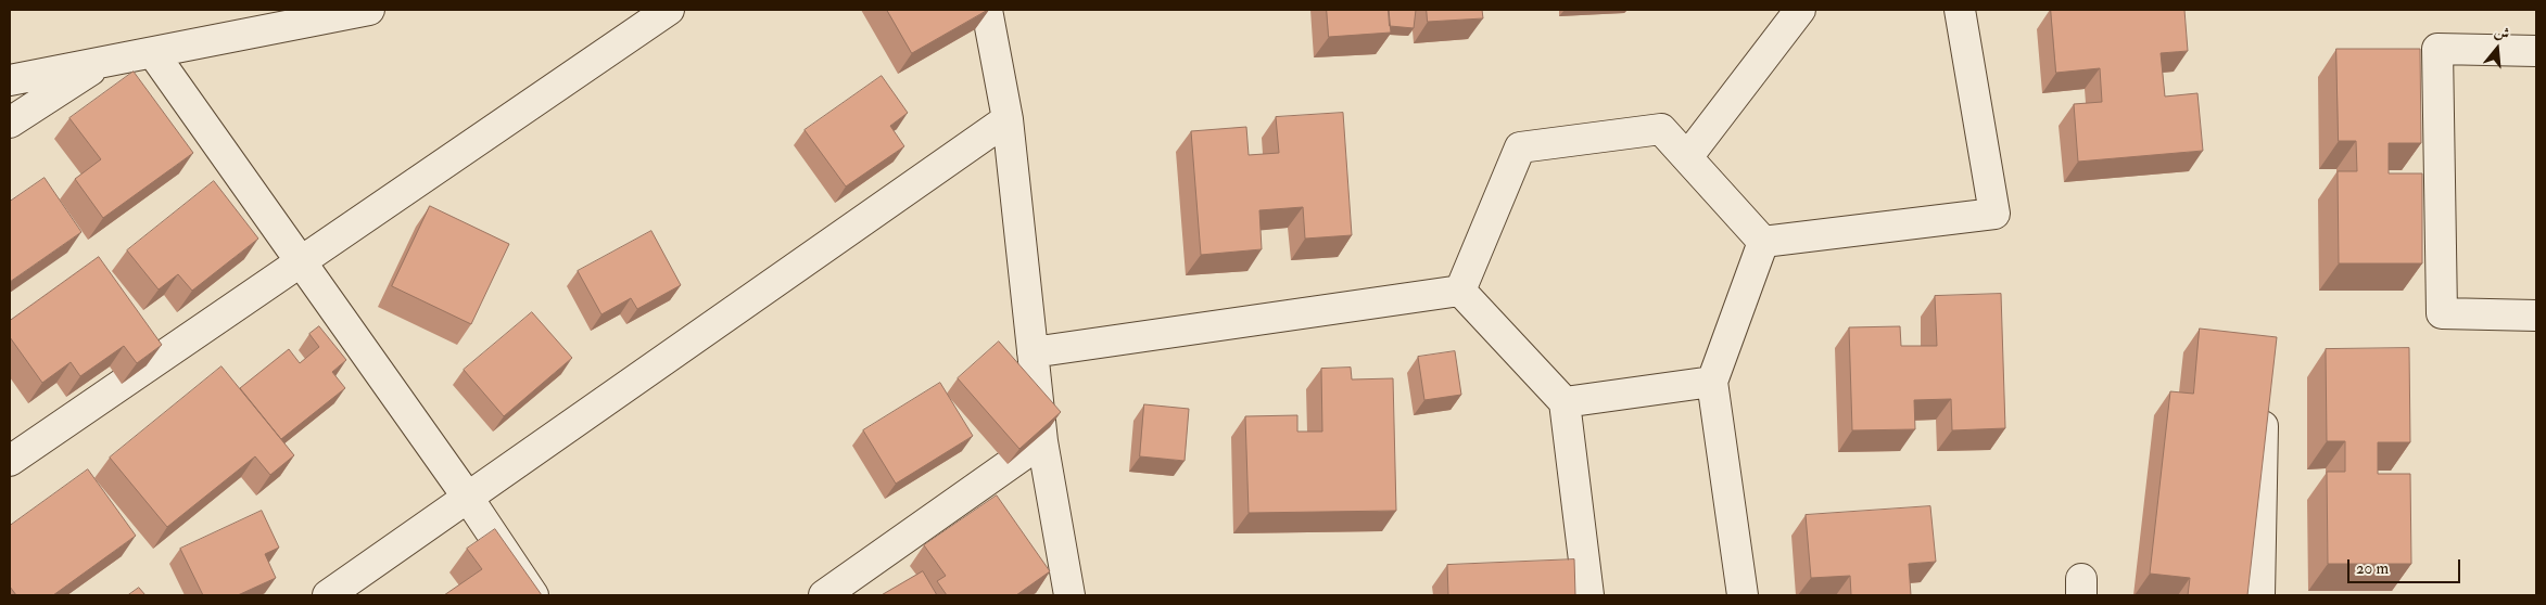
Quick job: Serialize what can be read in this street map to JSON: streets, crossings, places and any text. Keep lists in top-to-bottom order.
{
  "scale_bar": "20 m",
  "north": "top"
}
